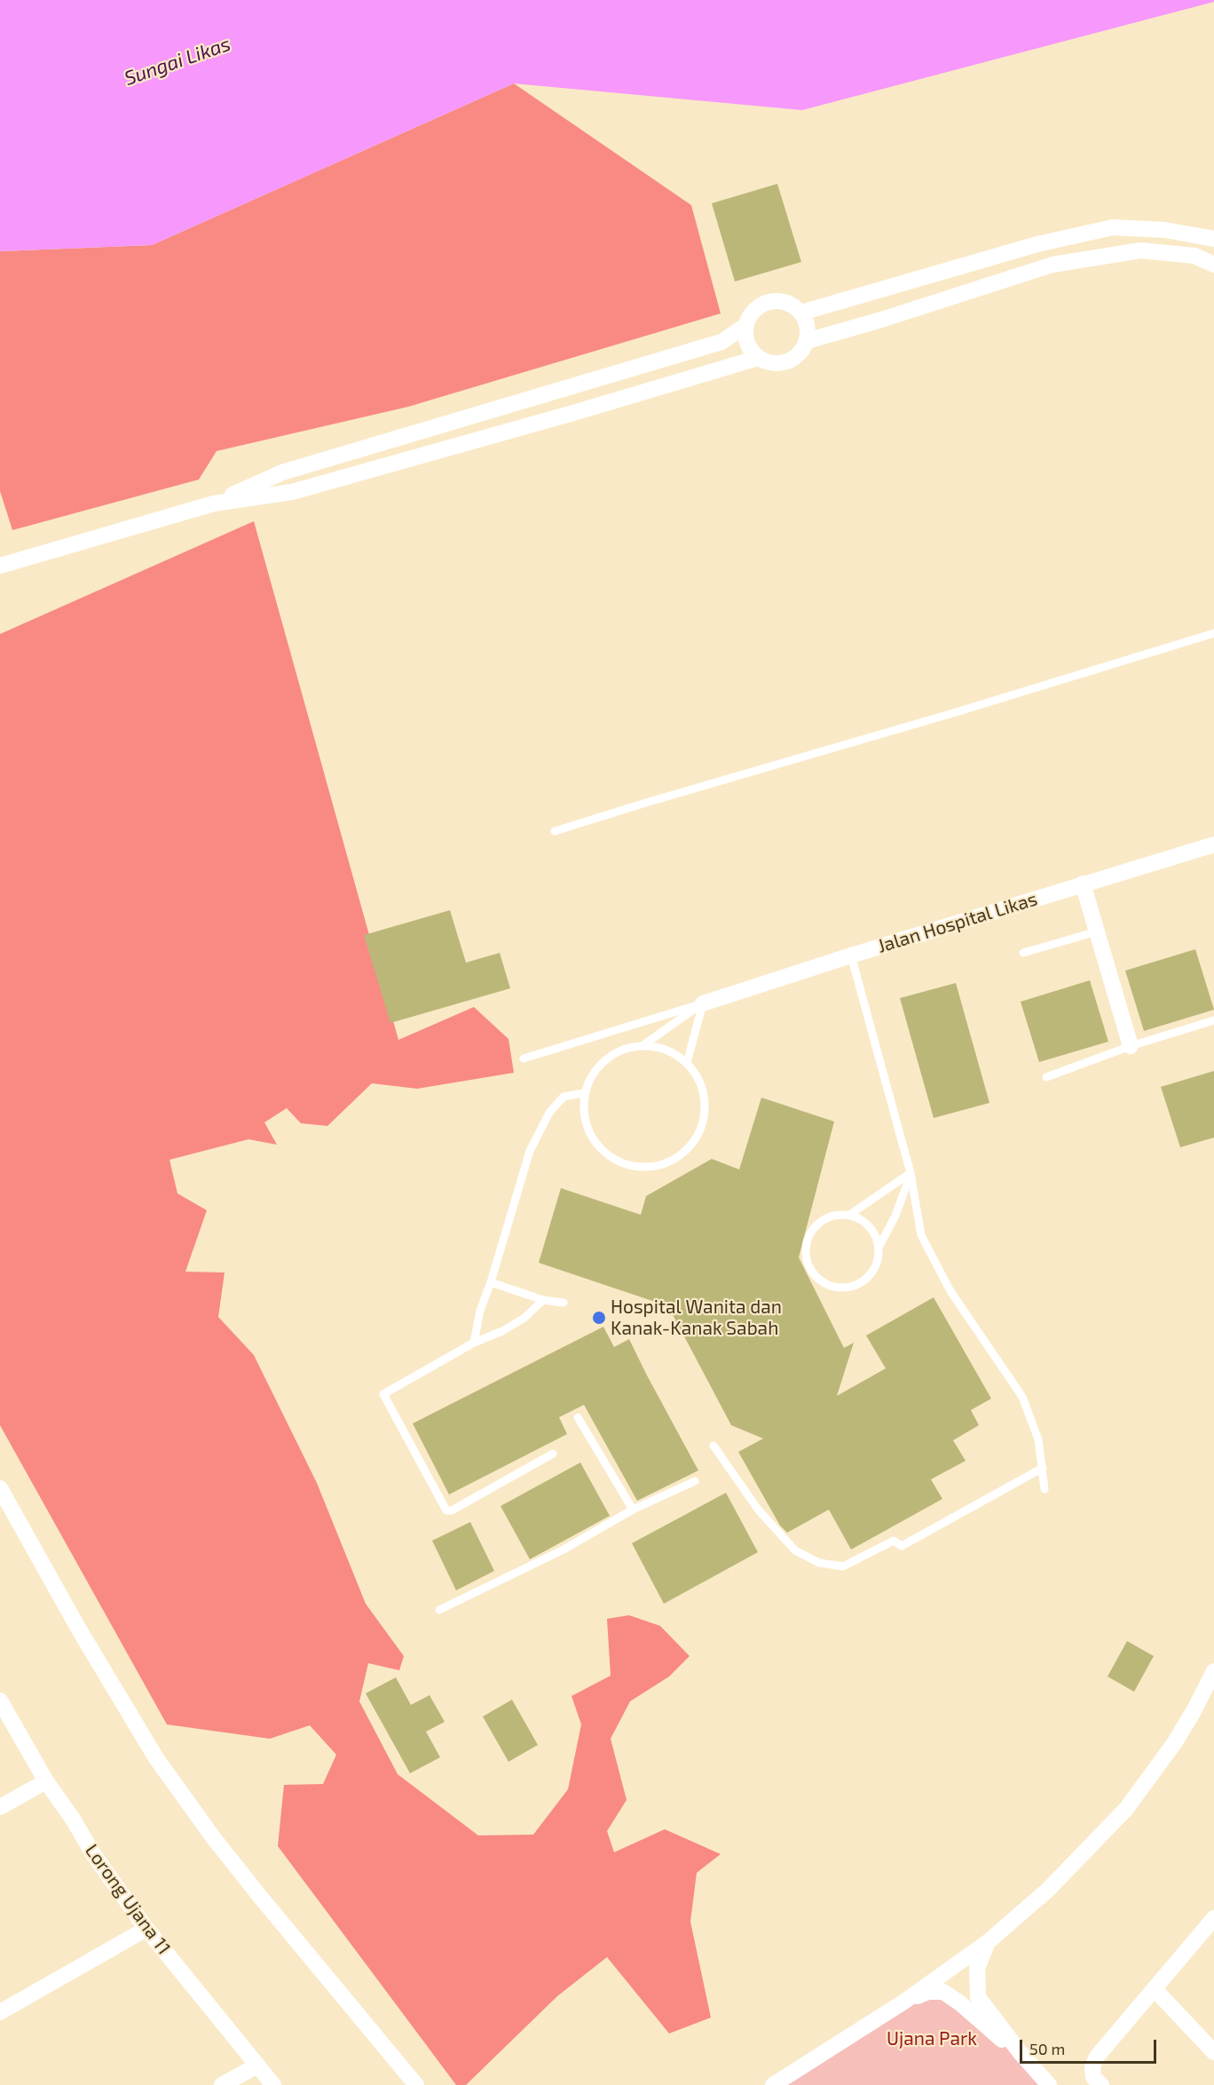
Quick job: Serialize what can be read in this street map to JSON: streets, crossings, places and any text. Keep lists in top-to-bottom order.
{
  "streets": {
    "street": ["Jalan Hospital Likas", "Lorong Ujana 11"]
  },
  "water": ["Sungai Likas"],
  "parks": ["Ujana Park"],
  "places": ["Hospital Wanita dan Kanak-Kanak Sabah"],
  "scale_bar": "50 m"
}
